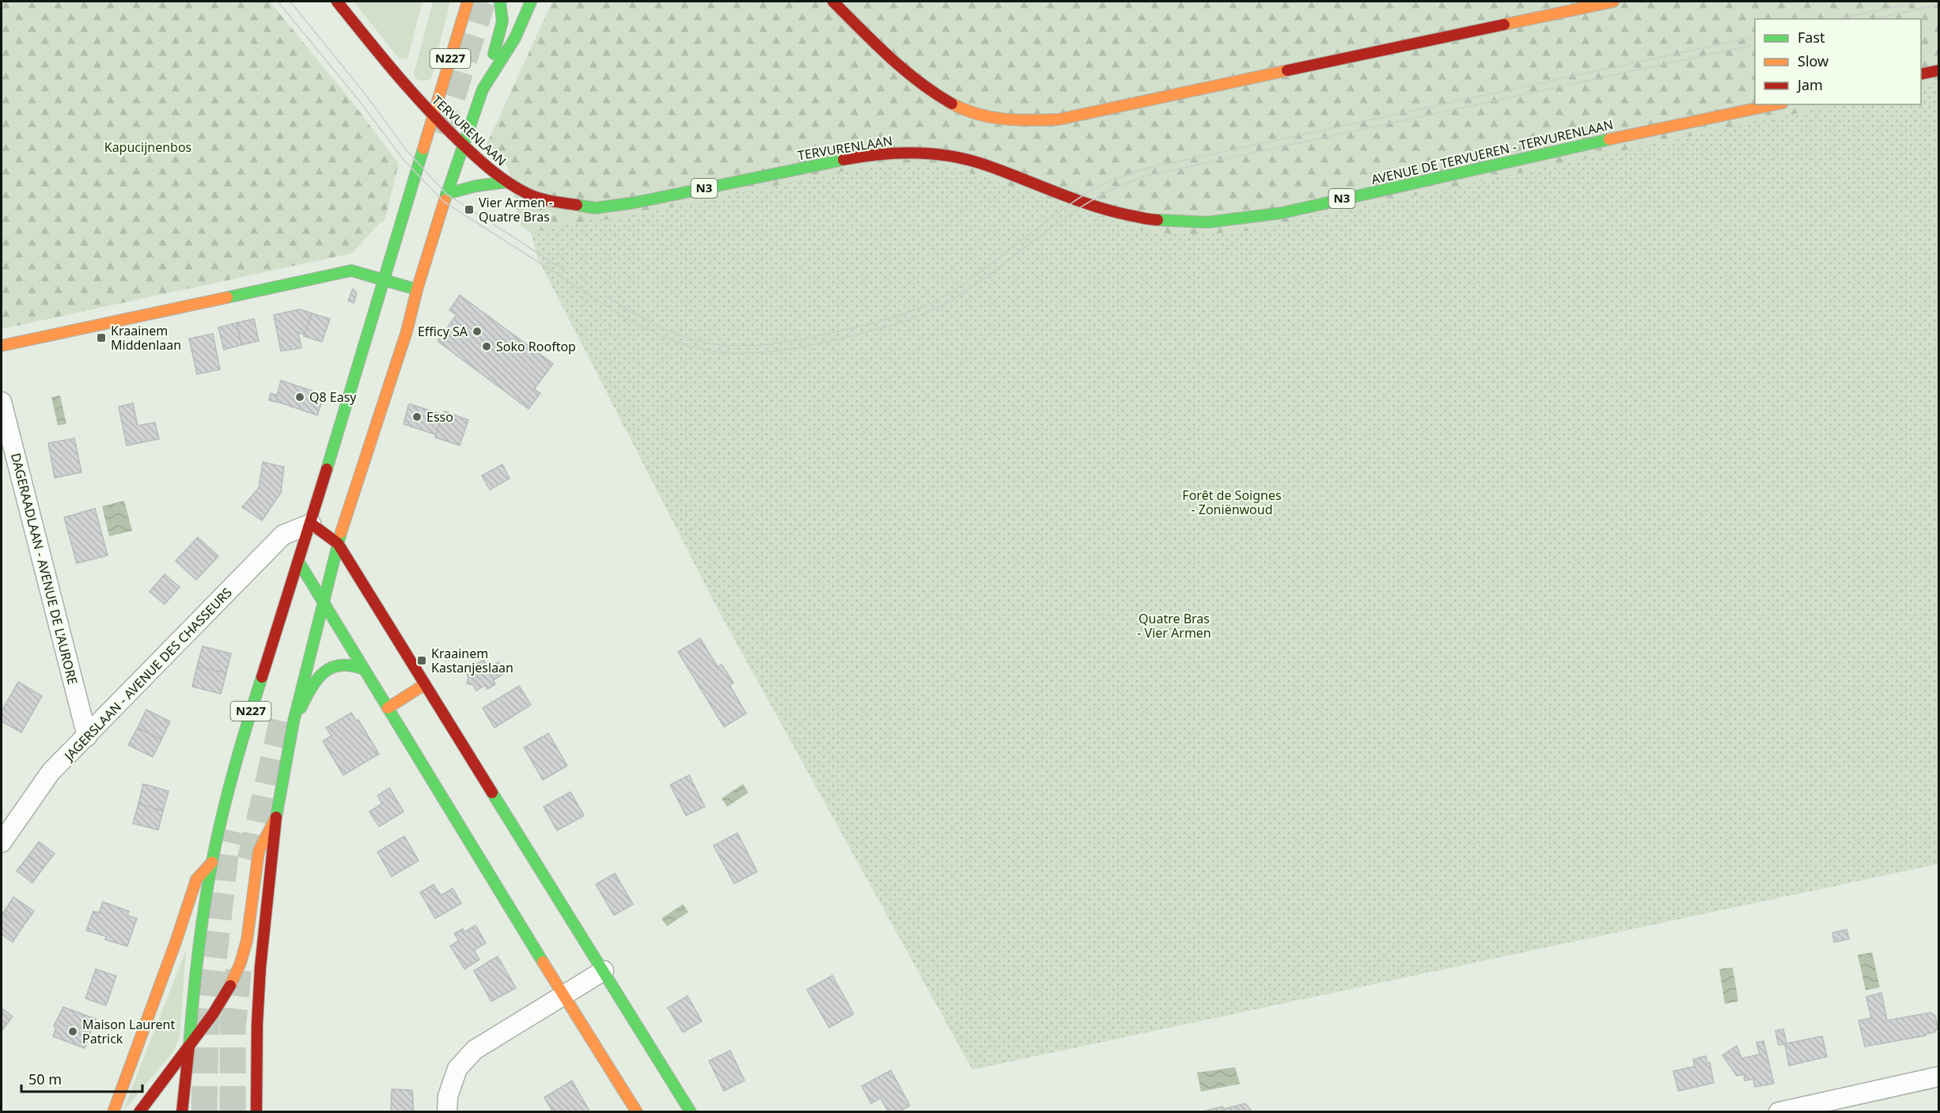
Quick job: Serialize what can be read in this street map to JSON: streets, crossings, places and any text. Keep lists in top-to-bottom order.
{
  "streets": {
    "main road": [
      "N227",
      "TERVURENLAAN",
      "AVENUE DE TERVUEREN - TERVURENLAAN",
      "N3"
    ],
    "street": ["DAGERAADLAAN - AVENUE DE L'AURORE", "JAGERSLAAN - AVENUE DES CHASSEURS"]
  },
  "crossings": [
    ["N227", "TERVURENLAAN"],
    ["N227", "JAGERSLAAN - AVENUE DES CHASSEURS"],
    ["TERVURENLAAN", "AVENUE DE TERVUEREN - TERVURENLAAN"],
    ["DAGERAADLAAN - AVENUE DE L'AURORE", "JAGERSLAAN - AVENUE DES CHASSEURS"]
  ],
  "parks": ["Kapucijnenbos", "Forêt de Soignes - Zoniënwoud", "Quatre Bras - Vier Armen"],
  "places": {
    "transit": ["Vier Armen - Quatre Bras", "Kraainem Middenlaan", "Kraainem Kastanjeslaan"],
    "other": [
      "Efficy SA",
      "Soko Rooftop",
      "Q8 Easy",
      "Esso",
      "Maison Laurent Patrick"
    ]
  },
  "legend": ["Fast", "Slow", "Jam"],
  "scale_bar": "50 m"
}
